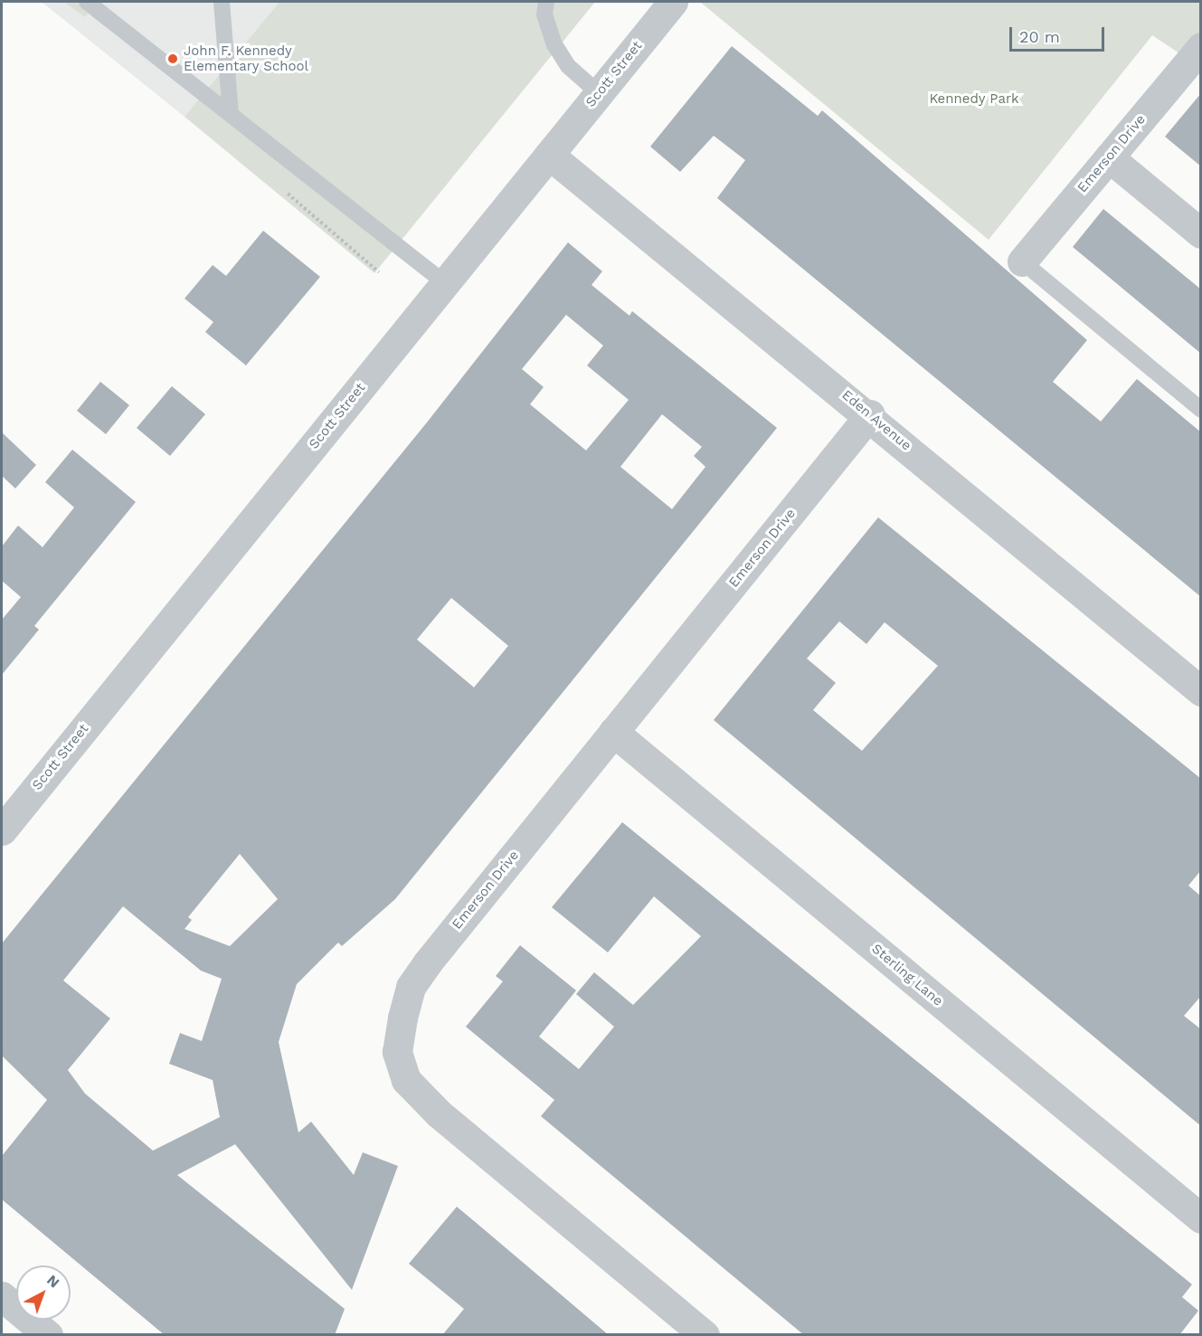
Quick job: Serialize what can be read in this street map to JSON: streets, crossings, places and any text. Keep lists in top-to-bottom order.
{
  "streets": {
    "street": [
      "Scott Street",
      "Emerson Drive",
      "Eden Avenue",
      "Sterling Lane"
    ]
  },
  "crossings": [
    ["Scott Street", "Eden Avenue"],
    ["Emerson Drive", "Eden Avenue"],
    ["Emerson Drive", "Sterling Lane"]
  ],
  "parks": ["Kennedy Park"],
  "places": ["John F. Kennedy Elementary School"],
  "scale_bar": "20 m",
  "north": "top right"
}
